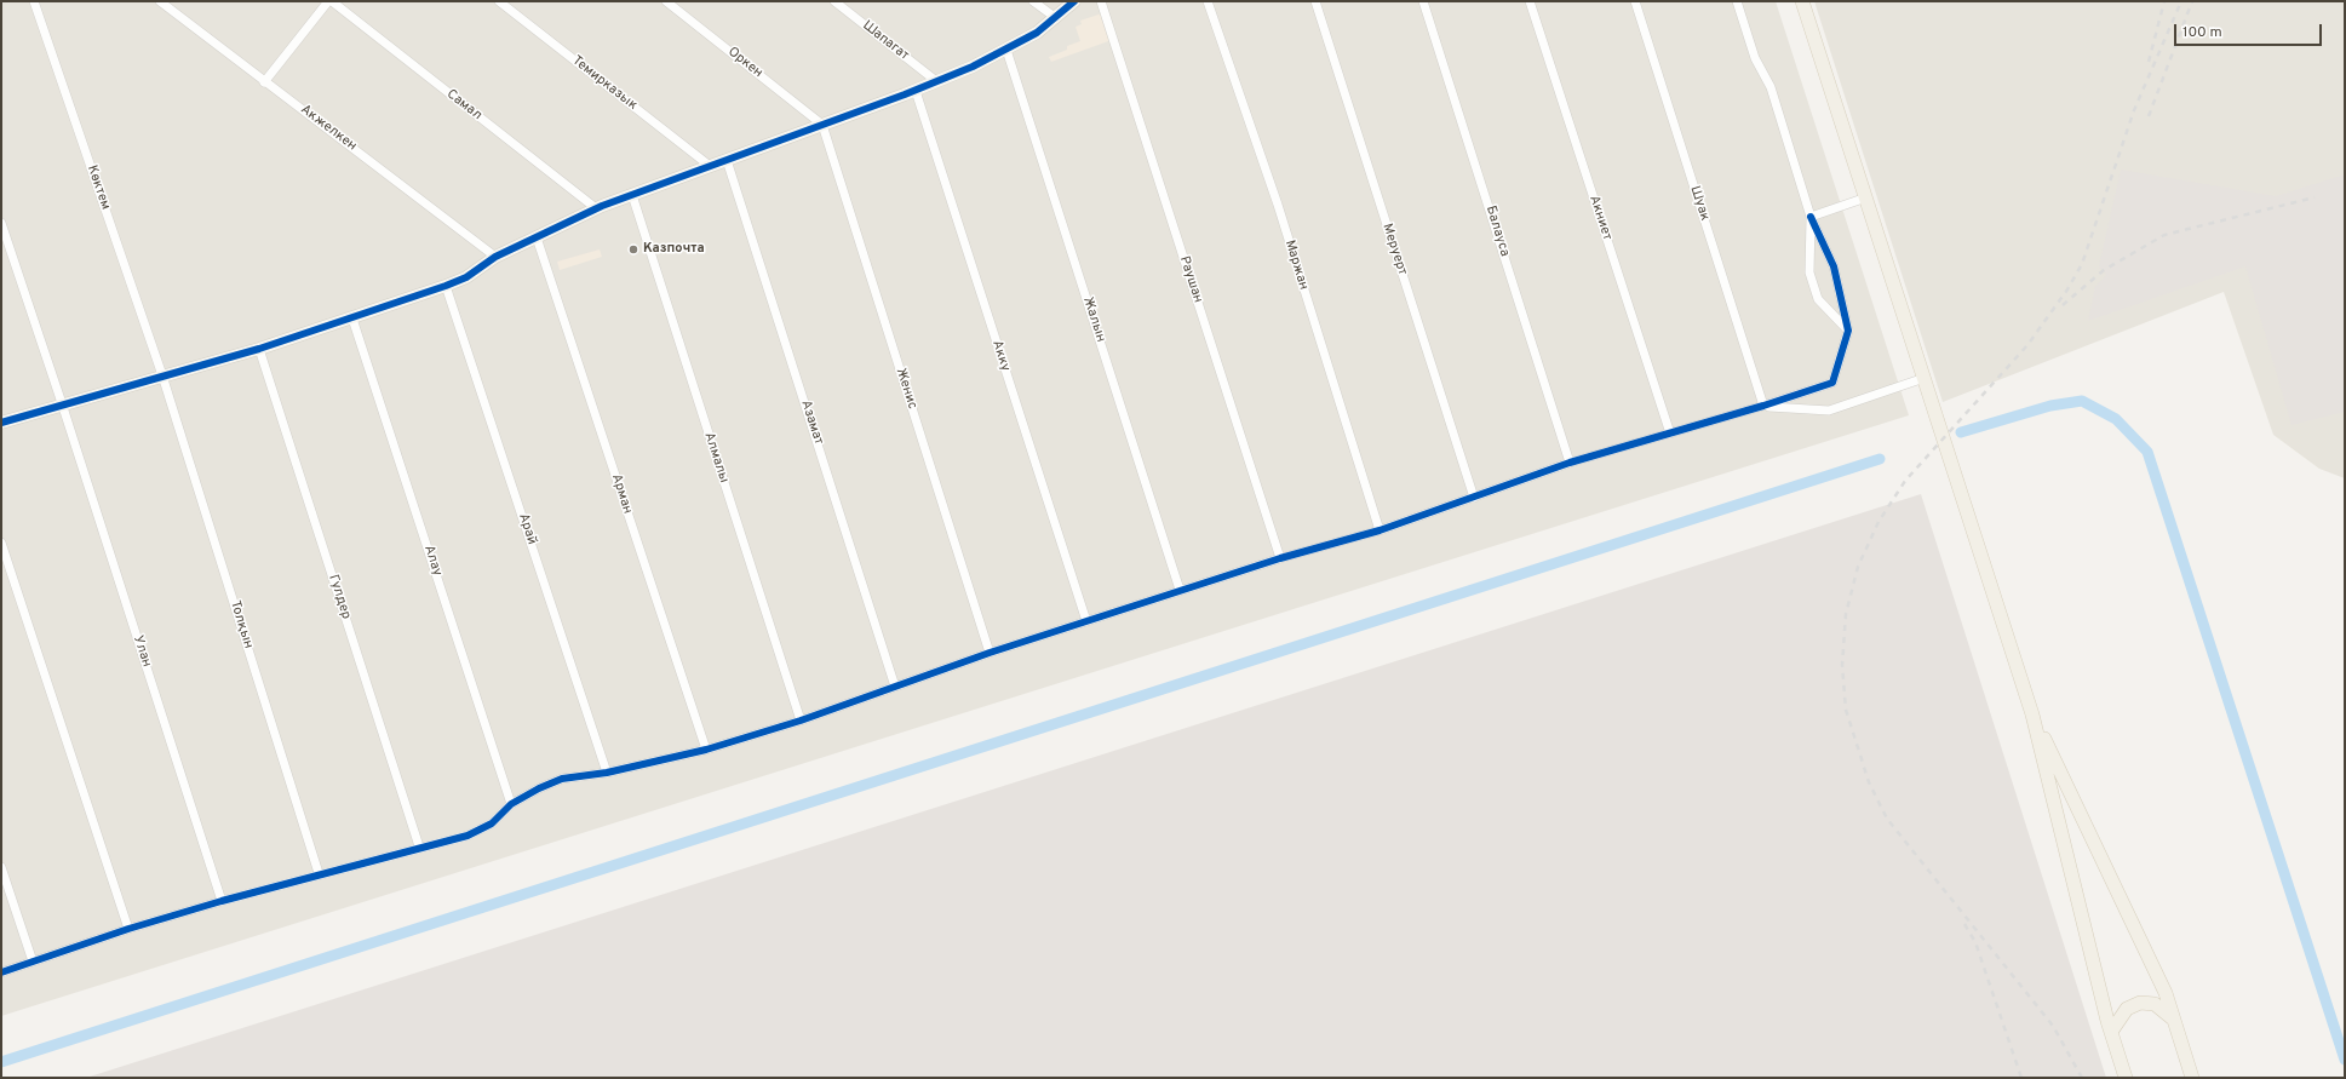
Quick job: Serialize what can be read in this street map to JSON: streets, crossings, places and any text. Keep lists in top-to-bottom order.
{
  "streets": {
    "street": [
      "Шапагат",
      "Оркен",
      "Темирказык",
      "Самал",
      "Акжелкен",
      "Көктем",
      "Шуак",
      "Акниет",
      "Балауса",
      "Меруерт",
      "Маржан",
      "Раушан",
      "Жалын",
      "Акку",
      "Женис",
      "Азамат",
      "Алмалы",
      "Арман",
      "Арай",
      "Алау",
      "Гулдер",
      "Толқын",
      "Улан"
    ]
  },
  "crossings": [
    ["Оркен", "Женис"],
    ["Көктем", "Толқын"]
  ],
  "places": ["Казпочта"],
  "scale_bar": "100 m"
}
